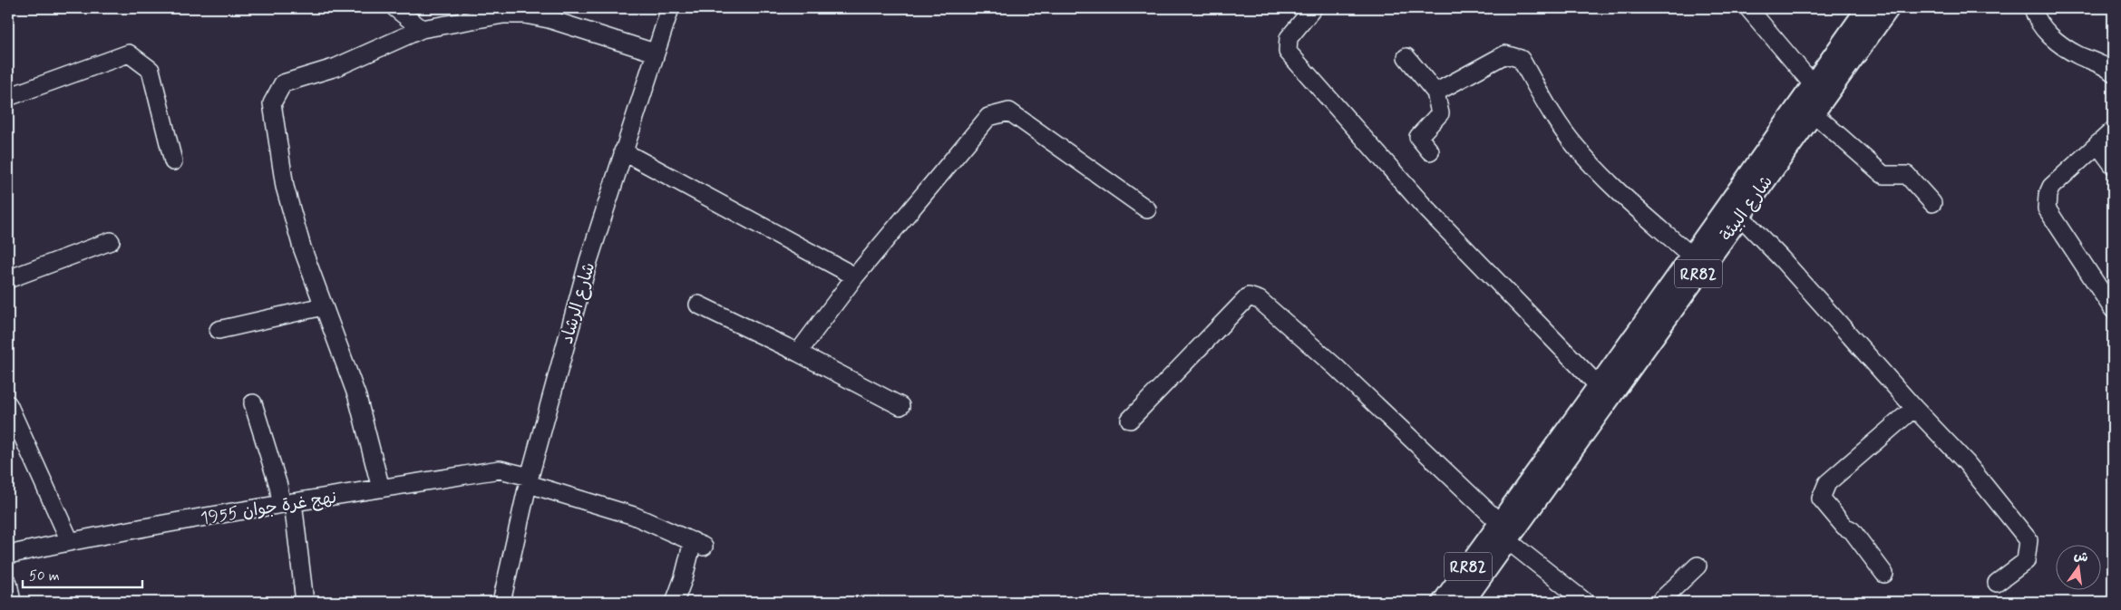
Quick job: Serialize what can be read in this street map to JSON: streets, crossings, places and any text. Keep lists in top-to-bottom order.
{
  "streets": {
    "main road": ["شارع البيئة", "RR82"],
    "street": ["شارع الرشاد", "نهج غرة جوان 1955"]
  },
  "crossings": [
    ["شارع البيئة", "RR82"],
    ["شارع الرشاد", "نهج غرة جوان 1955"]
  ],
  "scale_bar": "50 m",
  "north": "top"
}
